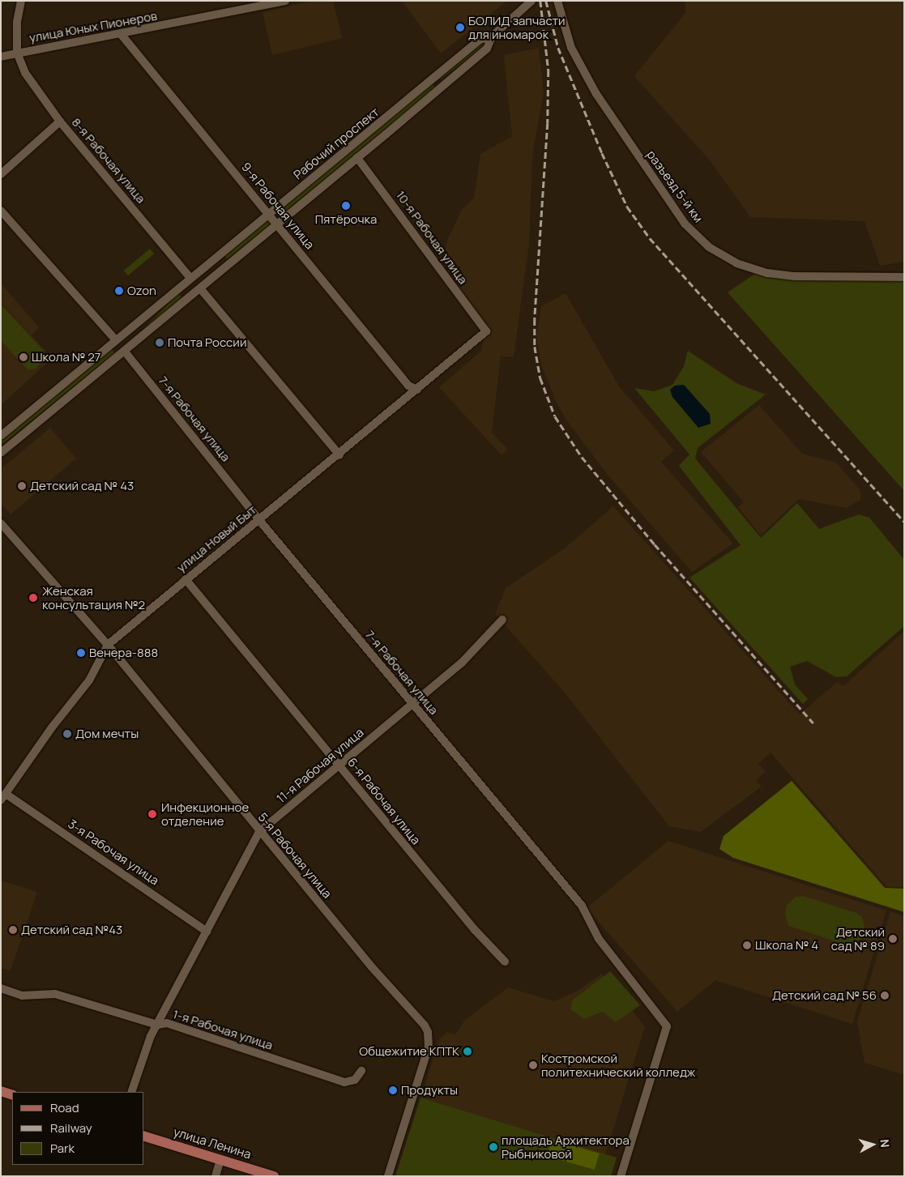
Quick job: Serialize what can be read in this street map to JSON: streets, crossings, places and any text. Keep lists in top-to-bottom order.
{
  "streets": {
    "main road": ["улица Ленина"],
    "street": [
      "улица Юных Пионеров",
      "Рабочий проспект",
      "8-я Рабочая улица",
      "разъезд 5-й км",
      "9-я Рабочая улица",
      "10-я Рабочая улица",
      "7-я Рабочая улица",
      "улица Новый Быт",
      "11-я Рабочая улица",
      "6-я Рабочая улица",
      "3-я Рабочая улица",
      "5-я Рабочая улица",
      "1-я Рабочая улица"
    ]
  },
  "crossings": [
    ["улица Юных Пионеров", "8-я Рабочая улица"],
    ["улица Юных Пионеров", "9-я Рабочая улица"],
    ["Рабочий проспект", "8-я Рабочая улица"],
    ["Рабочий проспект", "9-я Рабочая улица"],
    ["Рабочий проспект", "10-я Рабочая улица"],
    ["Рабочий проспект", "7-я Рабочая улица"],
    ["9-я Рабочая улица", "улица Новый Быт"],
    ["10-я Рабочая улица", "улица Новый Быт"],
    ["7-я Рабочая улица", "улица Новый Быт"],
    ["7-я Рабочая улица", "11-я Рабочая улица"],
    ["улица Новый Быт", "6-я Рабочая улица"],
    ["улица Новый Быт", "3-я Рабочая улица"],
    ["улица Новый Быт", "5-я Рабочая улица"],
    ["11-я Рабочая улица", "6-я Рабочая улица"],
    ["11-я Рабочая улица", "3-я Рабочая улица"],
    ["11-я Рабочая улица", "5-я Рабочая улица"],
    ["11-я Рабочая улица", "1-я Рабочая улица"]
  ],
  "places": [
    "БОЛИД запчасти для иномарок",
    "Пятёрочка",
    "Ozon",
    "Почта России",
    "Школа № 27",
    "Детский сад № 43",
    "Женская консультация №2",
    "Венера-888",
    "Дом мечты",
    "Инфекционное отделение",
    "Детский сад №43",
    "Детский сад № 89",
    "Школа № 4",
    "Детский сад № 56",
    "Общежитие КПТК",
    "Костромской политехнический колледж",
    "Продукты",
    "площадь Архитектора Рыбниковой"
  ],
  "legend": ["Road", "Railway", "Park"],
  "north": "right"
}
